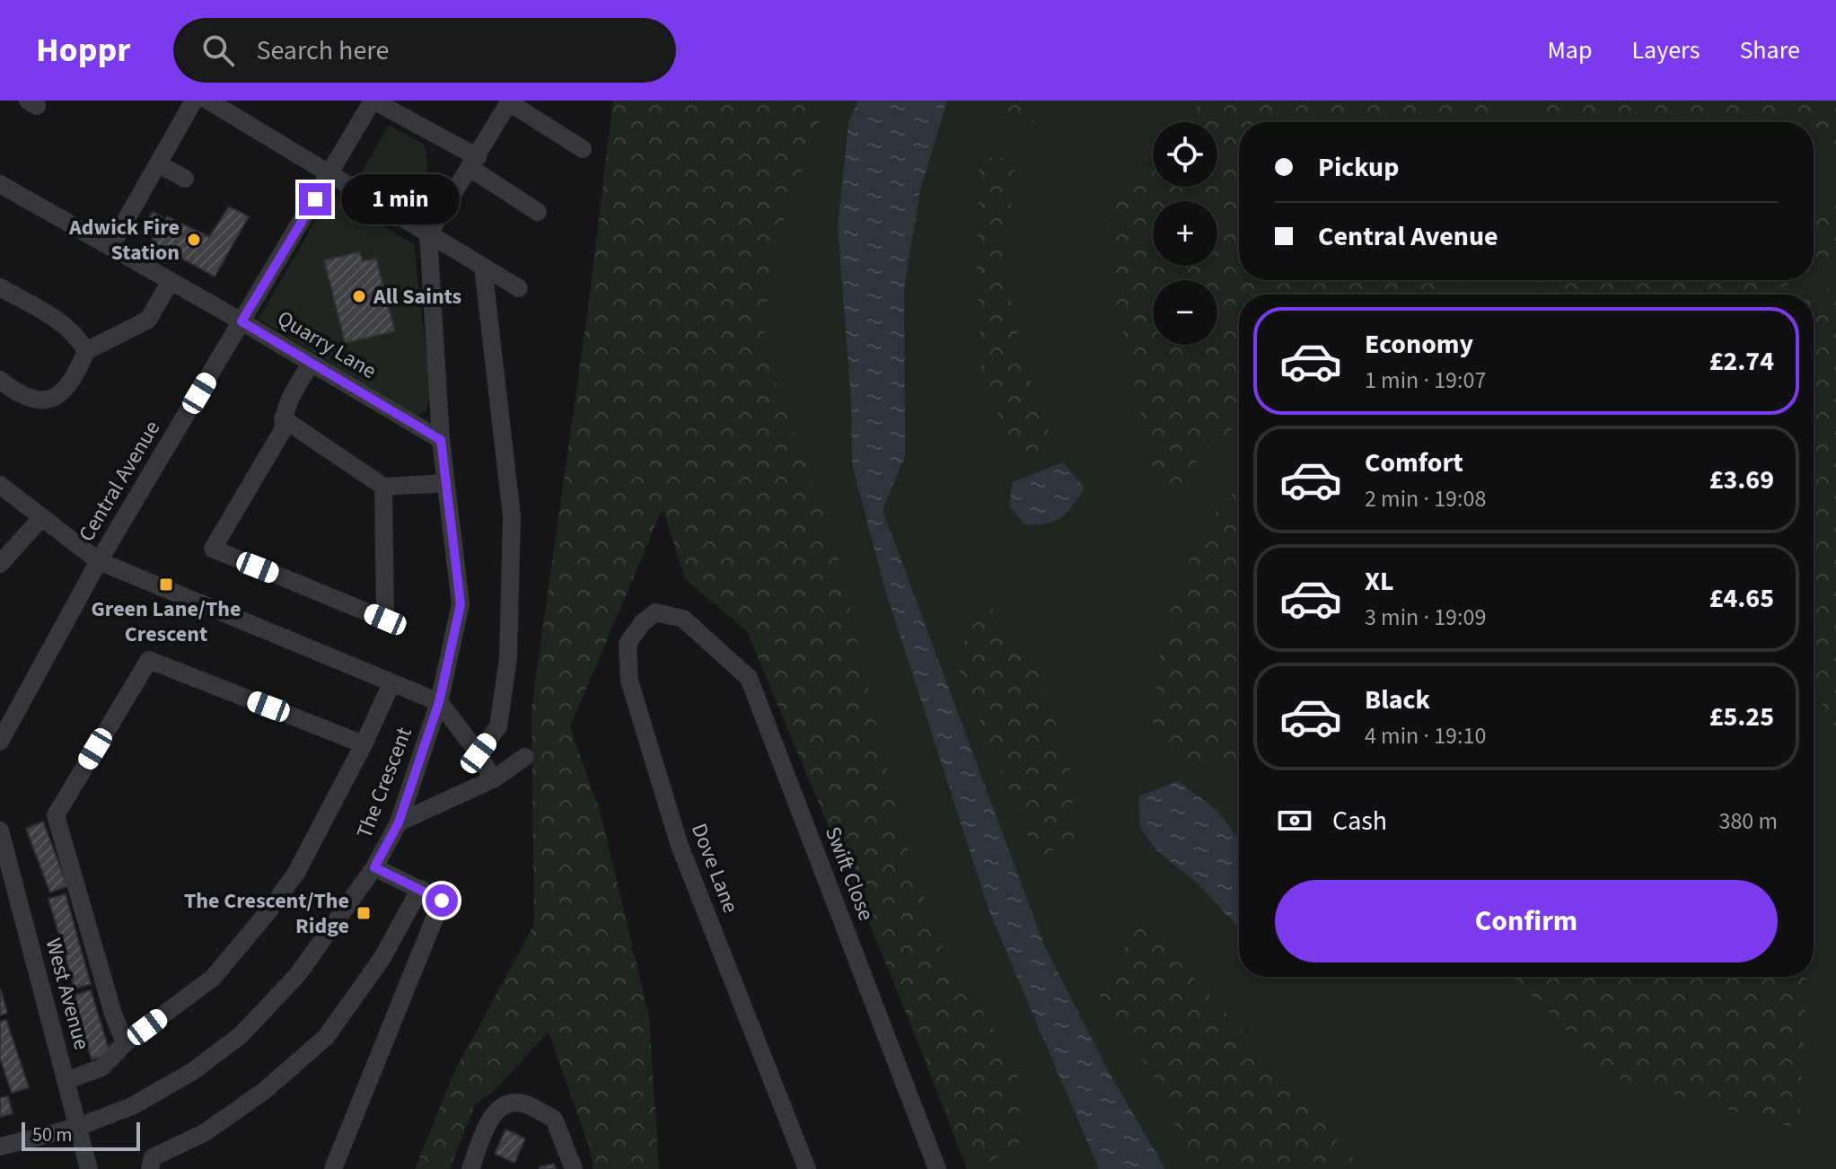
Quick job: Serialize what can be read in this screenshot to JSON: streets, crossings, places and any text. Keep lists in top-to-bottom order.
{
  "streets": {
    "street": [
      "Quarry Lane",
      "Central Avenue",
      "The Crescent",
      "Dove Lane",
      "Swift Close",
      "West Avenue"
    ]
  },
  "crossings": [
    ["Quarry Lane", "Central Avenue"],
    ["Quarry Lane", "The Crescent"],
    ["The Crescent", "West Avenue"],
    ["Dove Lane", "Swift Close"]
  ],
  "places": {
    "other": ["Adwick Fire Station", "All Saints"],
    "transit": ["Green Lane/The Crescent", "The Crescent/The Ridge"]
  },
  "scale_bar": "50 m",
  "page": {
    "header": "Hoppr",
    "search": "Search here",
    "nav": ["Map", "Layers", "Share"],
    "map_buttons": ["+", "−"],
    "banner": ["Pickup", "Central Avenue"],
    "bubble": "1 min",
    "list": [
      {
        "name": "Economy",
        "note": "1 min · 19:07",
        "value": "£2.74"
      },
      {
        "name": "Comfort",
        "note": "2 min · 19:08",
        "value": "£3.69"
      },
      {
        "name": "XL",
        "note": "3 min · 19:09",
        "value": "£4.65"
      },
      {
        "name": "Black",
        "note": "4 min · 19:10",
        "value": "£5.25"
      }
    ],
    "pay": ["Cash", "380 m"],
    "buttons": "Confirm",
    "scale": "50 m"
  }
}
